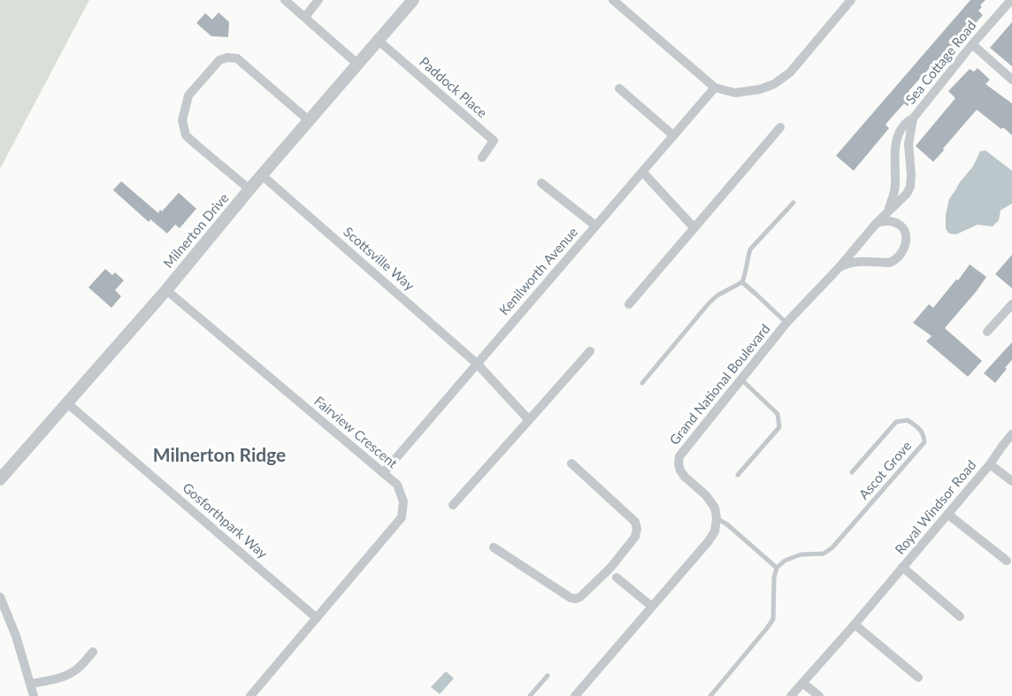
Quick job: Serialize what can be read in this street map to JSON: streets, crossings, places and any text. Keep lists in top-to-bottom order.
{
  "streets": {
    "street": [
      "Sea Cottage Road",
      "Paddock Place",
      "Milnerton Drive",
      "Scottsville Way",
      "Kenilworth Avenue",
      "Grand National Boulevard",
      "Fairview Crescent",
      "Royal Windsor Road",
      "Gosforthpark Way"
    ],
    "lane": ["Ascot Grove"]
  },
  "crossings": [
    ["Sea Cottage Road", "Grand National Boulevard"],
    ["Paddock Place", "Milnerton Drive"],
    ["Milnerton Drive", "Scottsville Way"],
    ["Milnerton Drive", "Fairview Crescent"],
    ["Milnerton Drive", "Gosforthpark Way"],
    ["Scottsville Way", "Kenilworth Avenue"],
    ["Kenilworth Avenue", "Fairview Crescent"],
    ["Fairview Crescent", "Gosforthpark Way"]
  ],
  "districts": ["Milnerton Ridge"]
}
